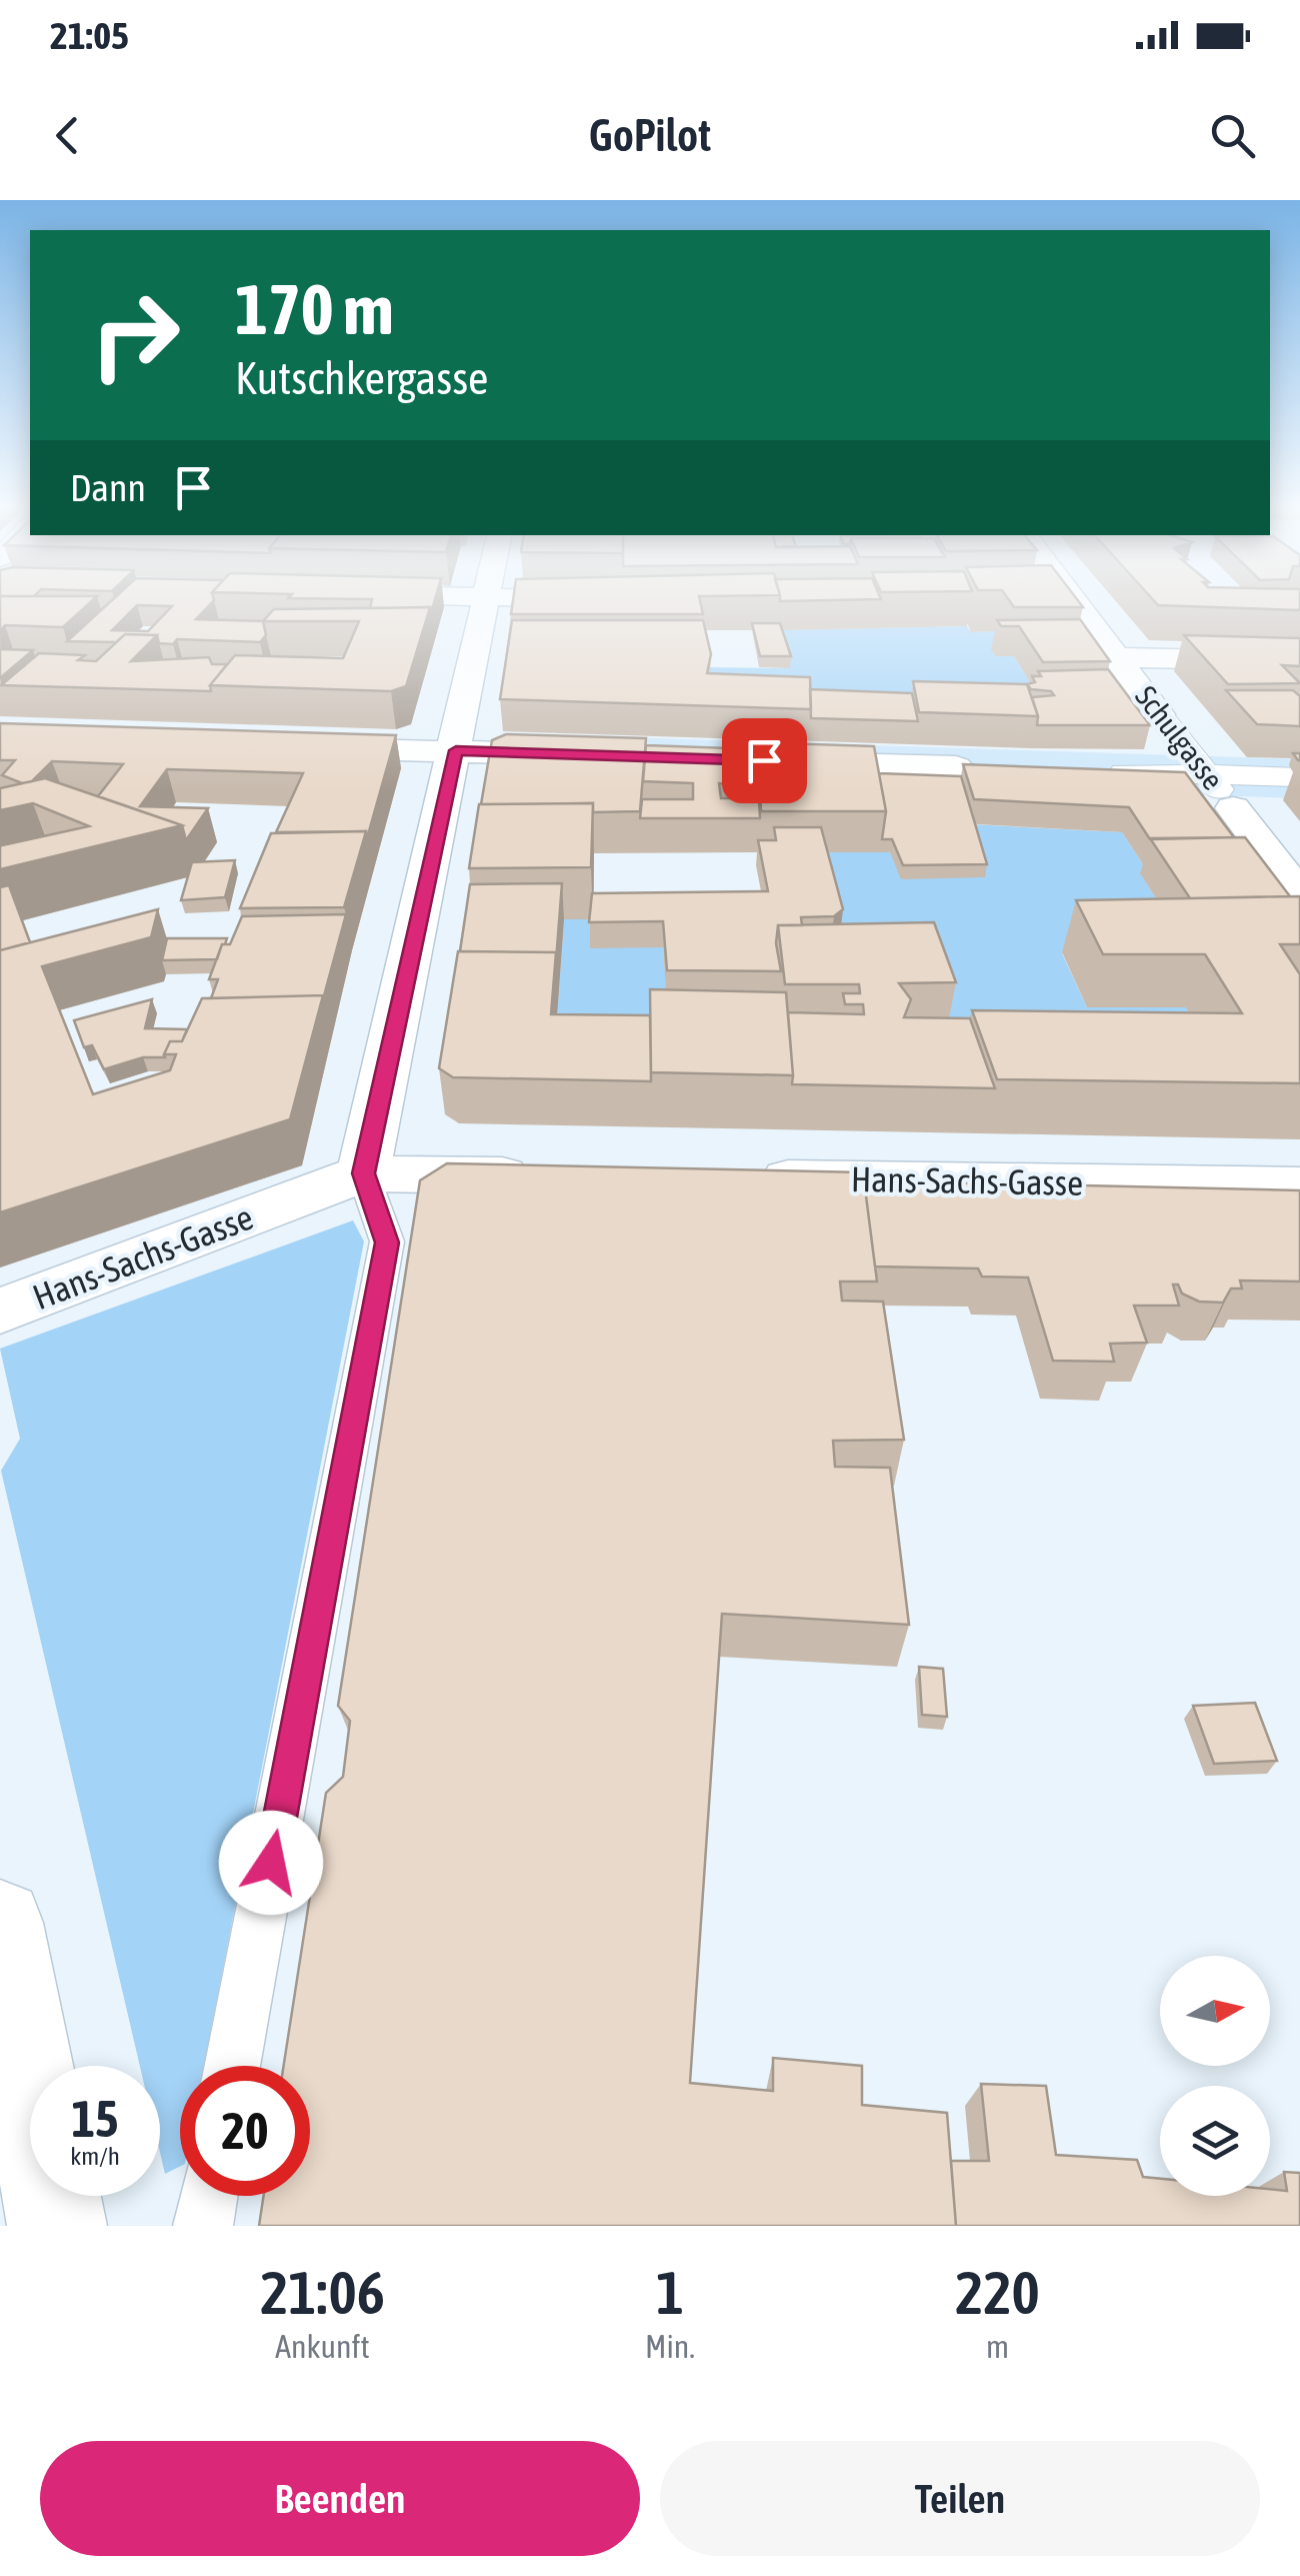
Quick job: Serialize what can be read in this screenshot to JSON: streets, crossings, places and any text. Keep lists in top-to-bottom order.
{
  "streets": {
    "street": ["Schulgasse", "Hans-Sachs-Gasse"]
  },
  "north": "right",
  "page": {
    "status": "21:05",
    "header": "GoPilot",
    "turn": ["170 m", "Kutschkergasse"],
    "then": "Dann",
    "speed": "15 km/h",
    "limit": "20",
    "eta": [
      "21:06",
      "Ankunft",
      "1",
      "Min.",
      "220",
      "m"
    ],
    "buttons": ["Beenden", "Teilen"]
  }
}
